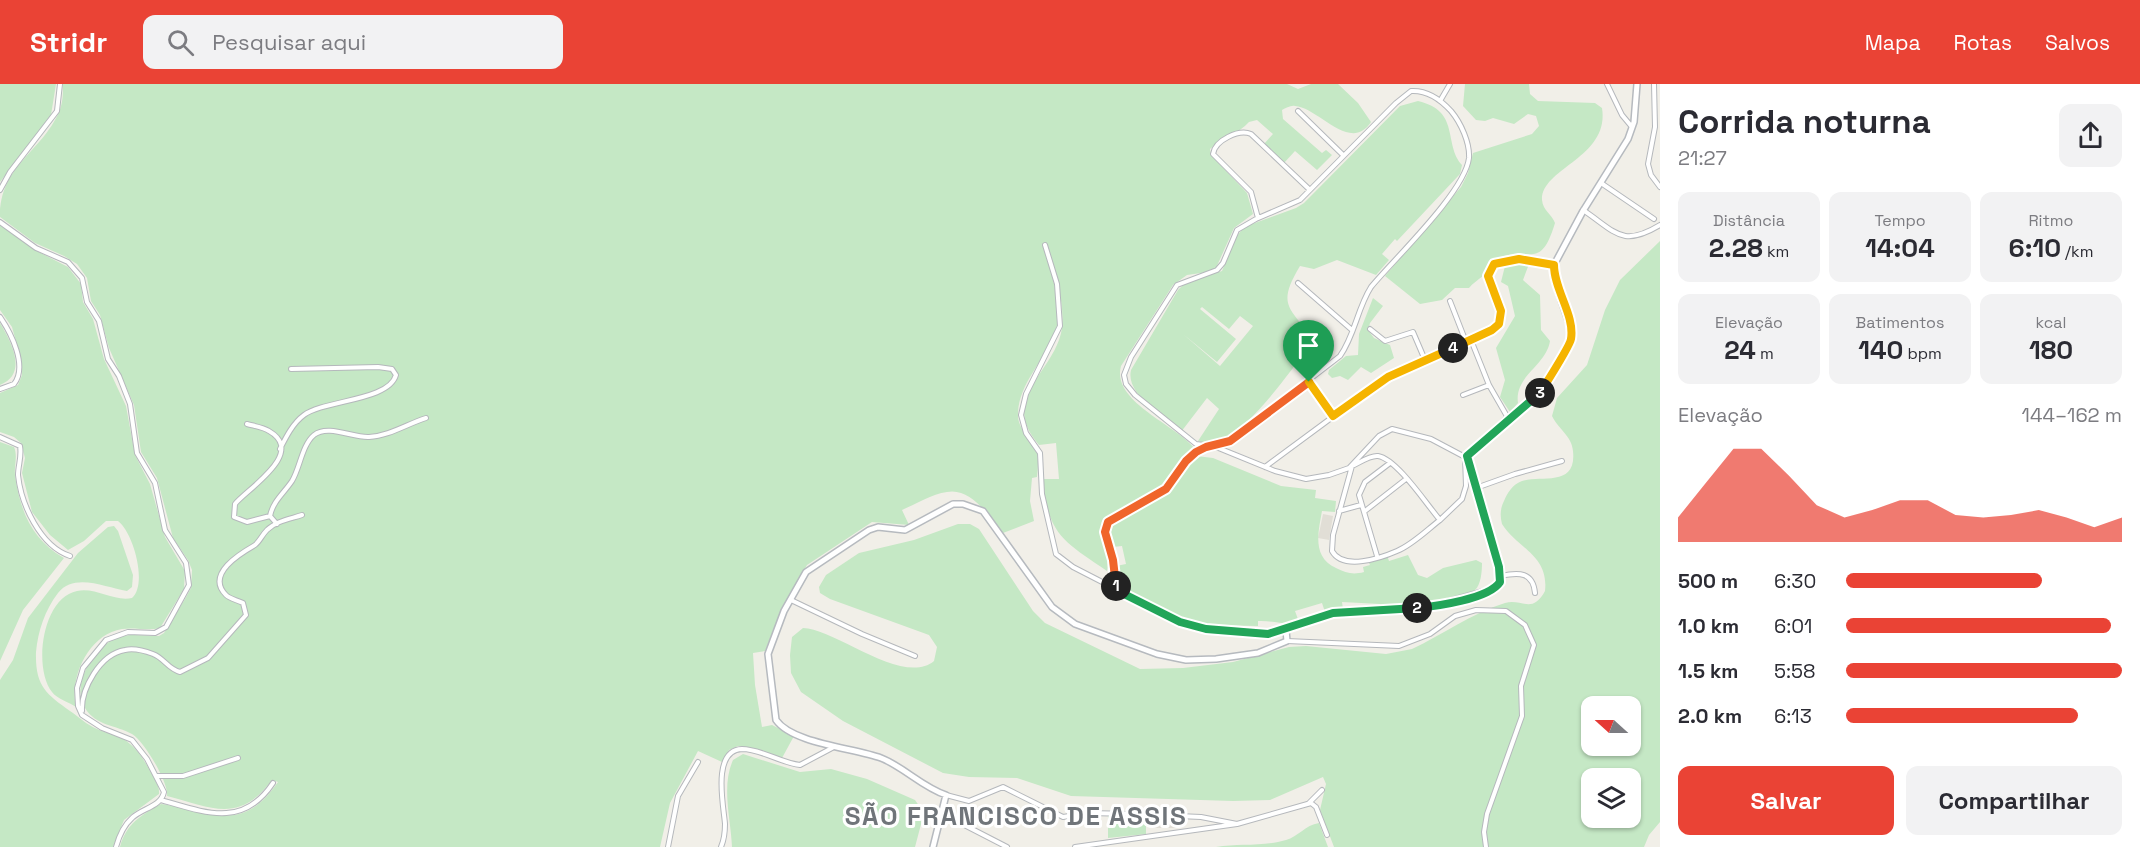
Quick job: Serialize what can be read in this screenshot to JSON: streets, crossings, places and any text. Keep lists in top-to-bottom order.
{
  "districts": ["SÃO FRANCISCO DE ASSIS"],
  "north": "left",
  "page": {
    "header": "Stridr",
    "search": "Pesquisar aqui",
    "nav": ["Mapa", "Rotas", "Salvos"],
    "heading": ["Corrida noturna", "21:27"],
    "stats": [
      ["Distância", "2.28 km"],
      ["Tempo", "14:04"],
      ["Ritmo", "6:10 /km"],
      ["Elevação", "24 m"],
      ["Batimentos", "140 bpm"],
      ["kcal", "180"]
    ],
    "pins": [
      "4",
      "3",
      "1",
      "2"
    ],
    "chart": ["Elevação", "144–162 m"],
    "list": [
      {
        "name": "500 m",
        "note": "6:30"
      },
      {
        "name": "1.0 km",
        "note": "6:01"
      },
      {
        "name": "1.5 km",
        "note": "5:58"
      },
      {
        "name": "2.0 km",
        "note": "6:13"
      }
    ],
    "buttons": ["Salvar", "Compartilhar"]
  }
}
